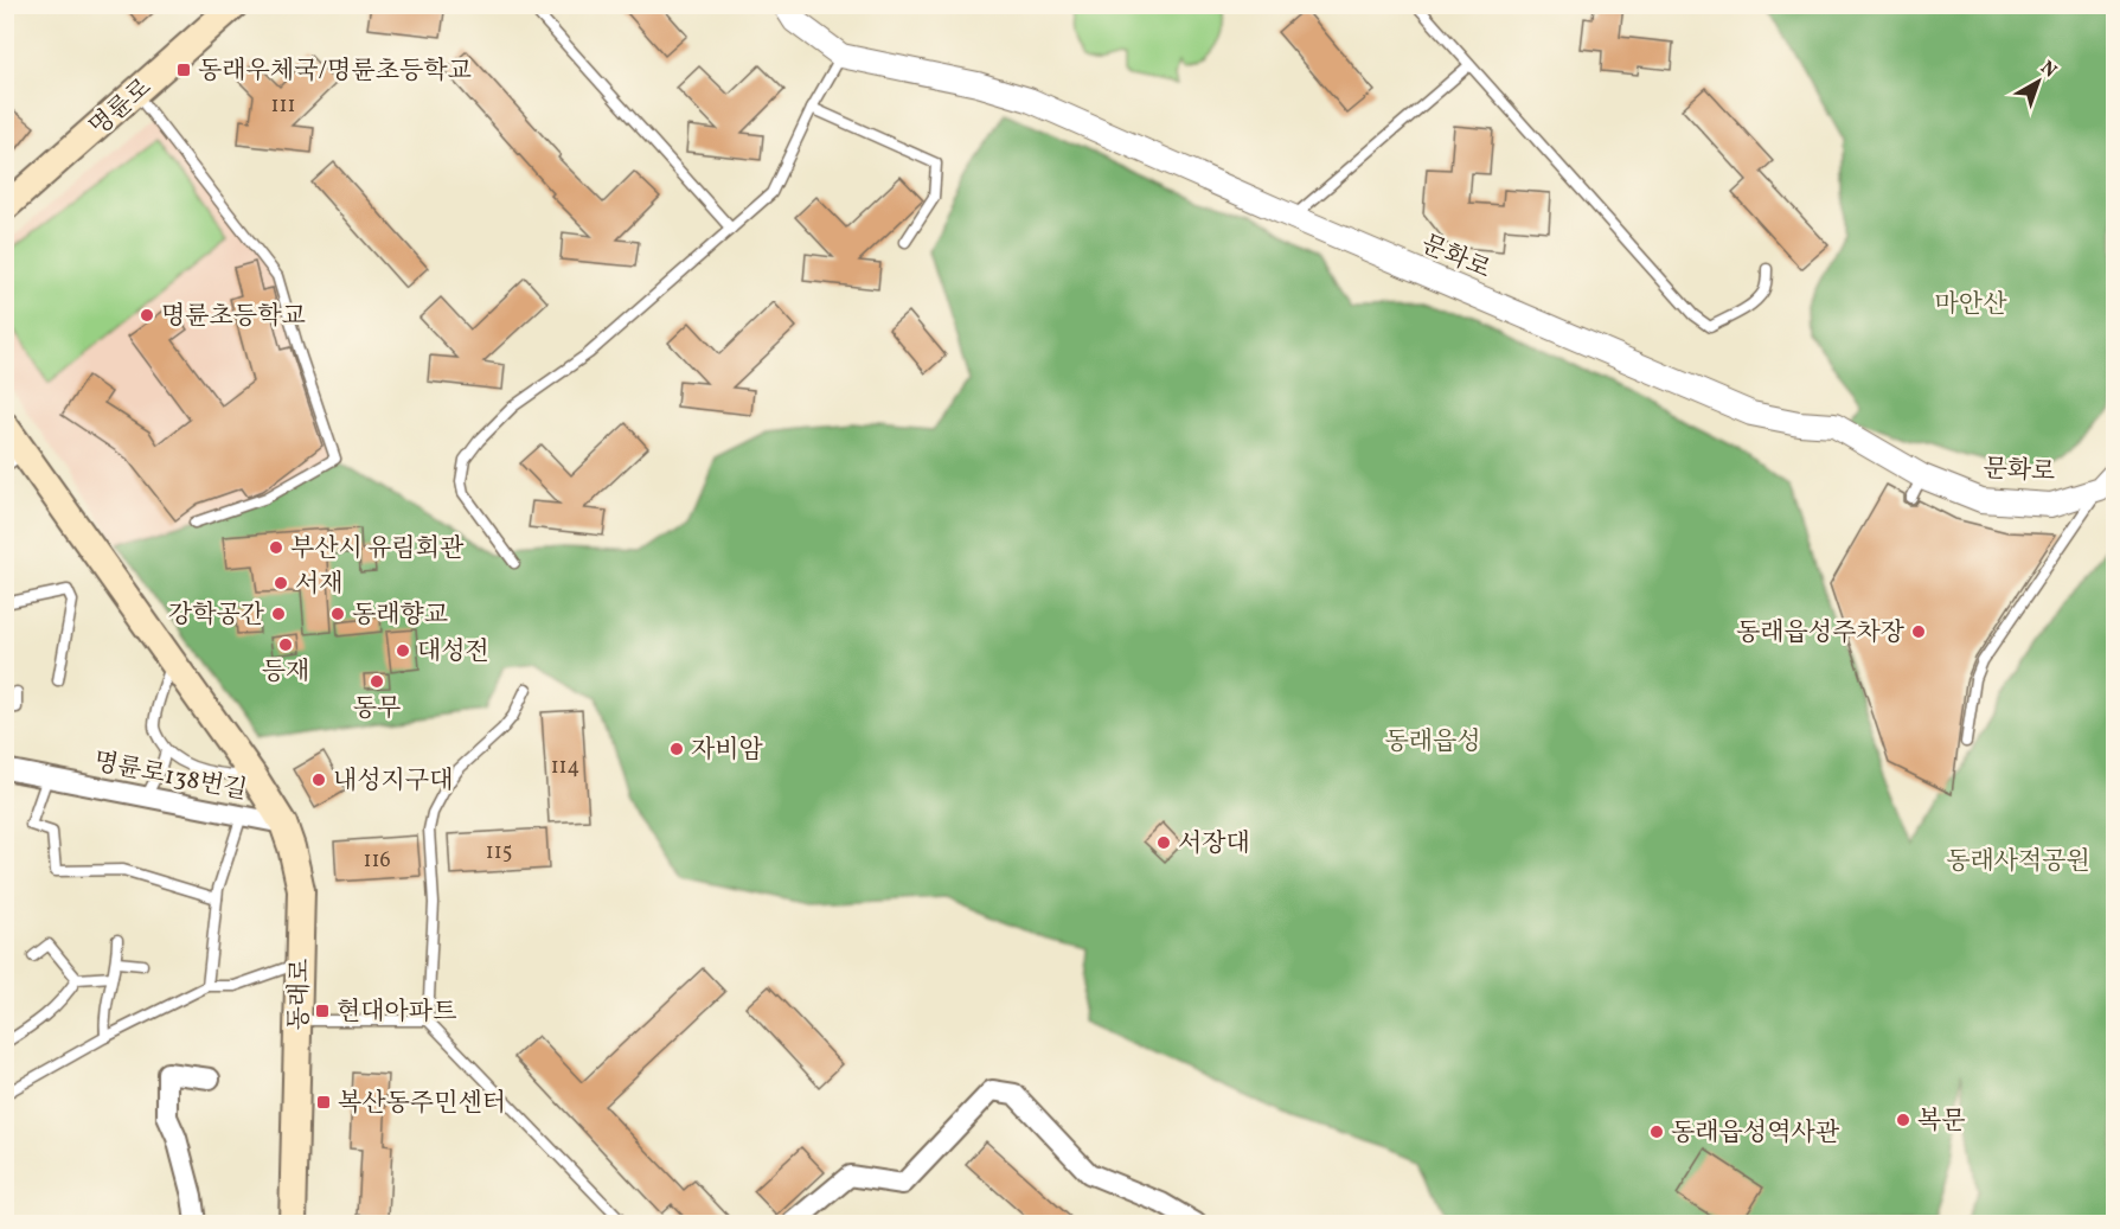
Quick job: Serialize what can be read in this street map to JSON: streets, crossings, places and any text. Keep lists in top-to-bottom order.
{
  "streets": {
    "main road": ["명륜로", "동래로"],
    "street": ["문화로", "명륜로138번길"]
  },
  "crossings": [
    ["명륜로138번길", "동래로"]
  ],
  "parks": ["마안산", "동래읍성", "동래사적공원"],
  "places": {
    "transit": ["동래우체국/명륜초등학교", "현대아파트", "복산동주민센터"],
    "other": [
      "명륜초등학교",
      "부산시 유림회관",
      "서재",
      "강학공간",
      "동래향교",
      "동래읍성주차장",
      "등재",
      "대성전",
      "동무",
      "자비암",
      "내성지구대",
      "서장대",
      "복문",
      "동래읍성역사관"
    ]
  },
  "house_numbers": [
    "111",
    "114",
    "115",
    "116"
  ],
  "north": "top right"
}
